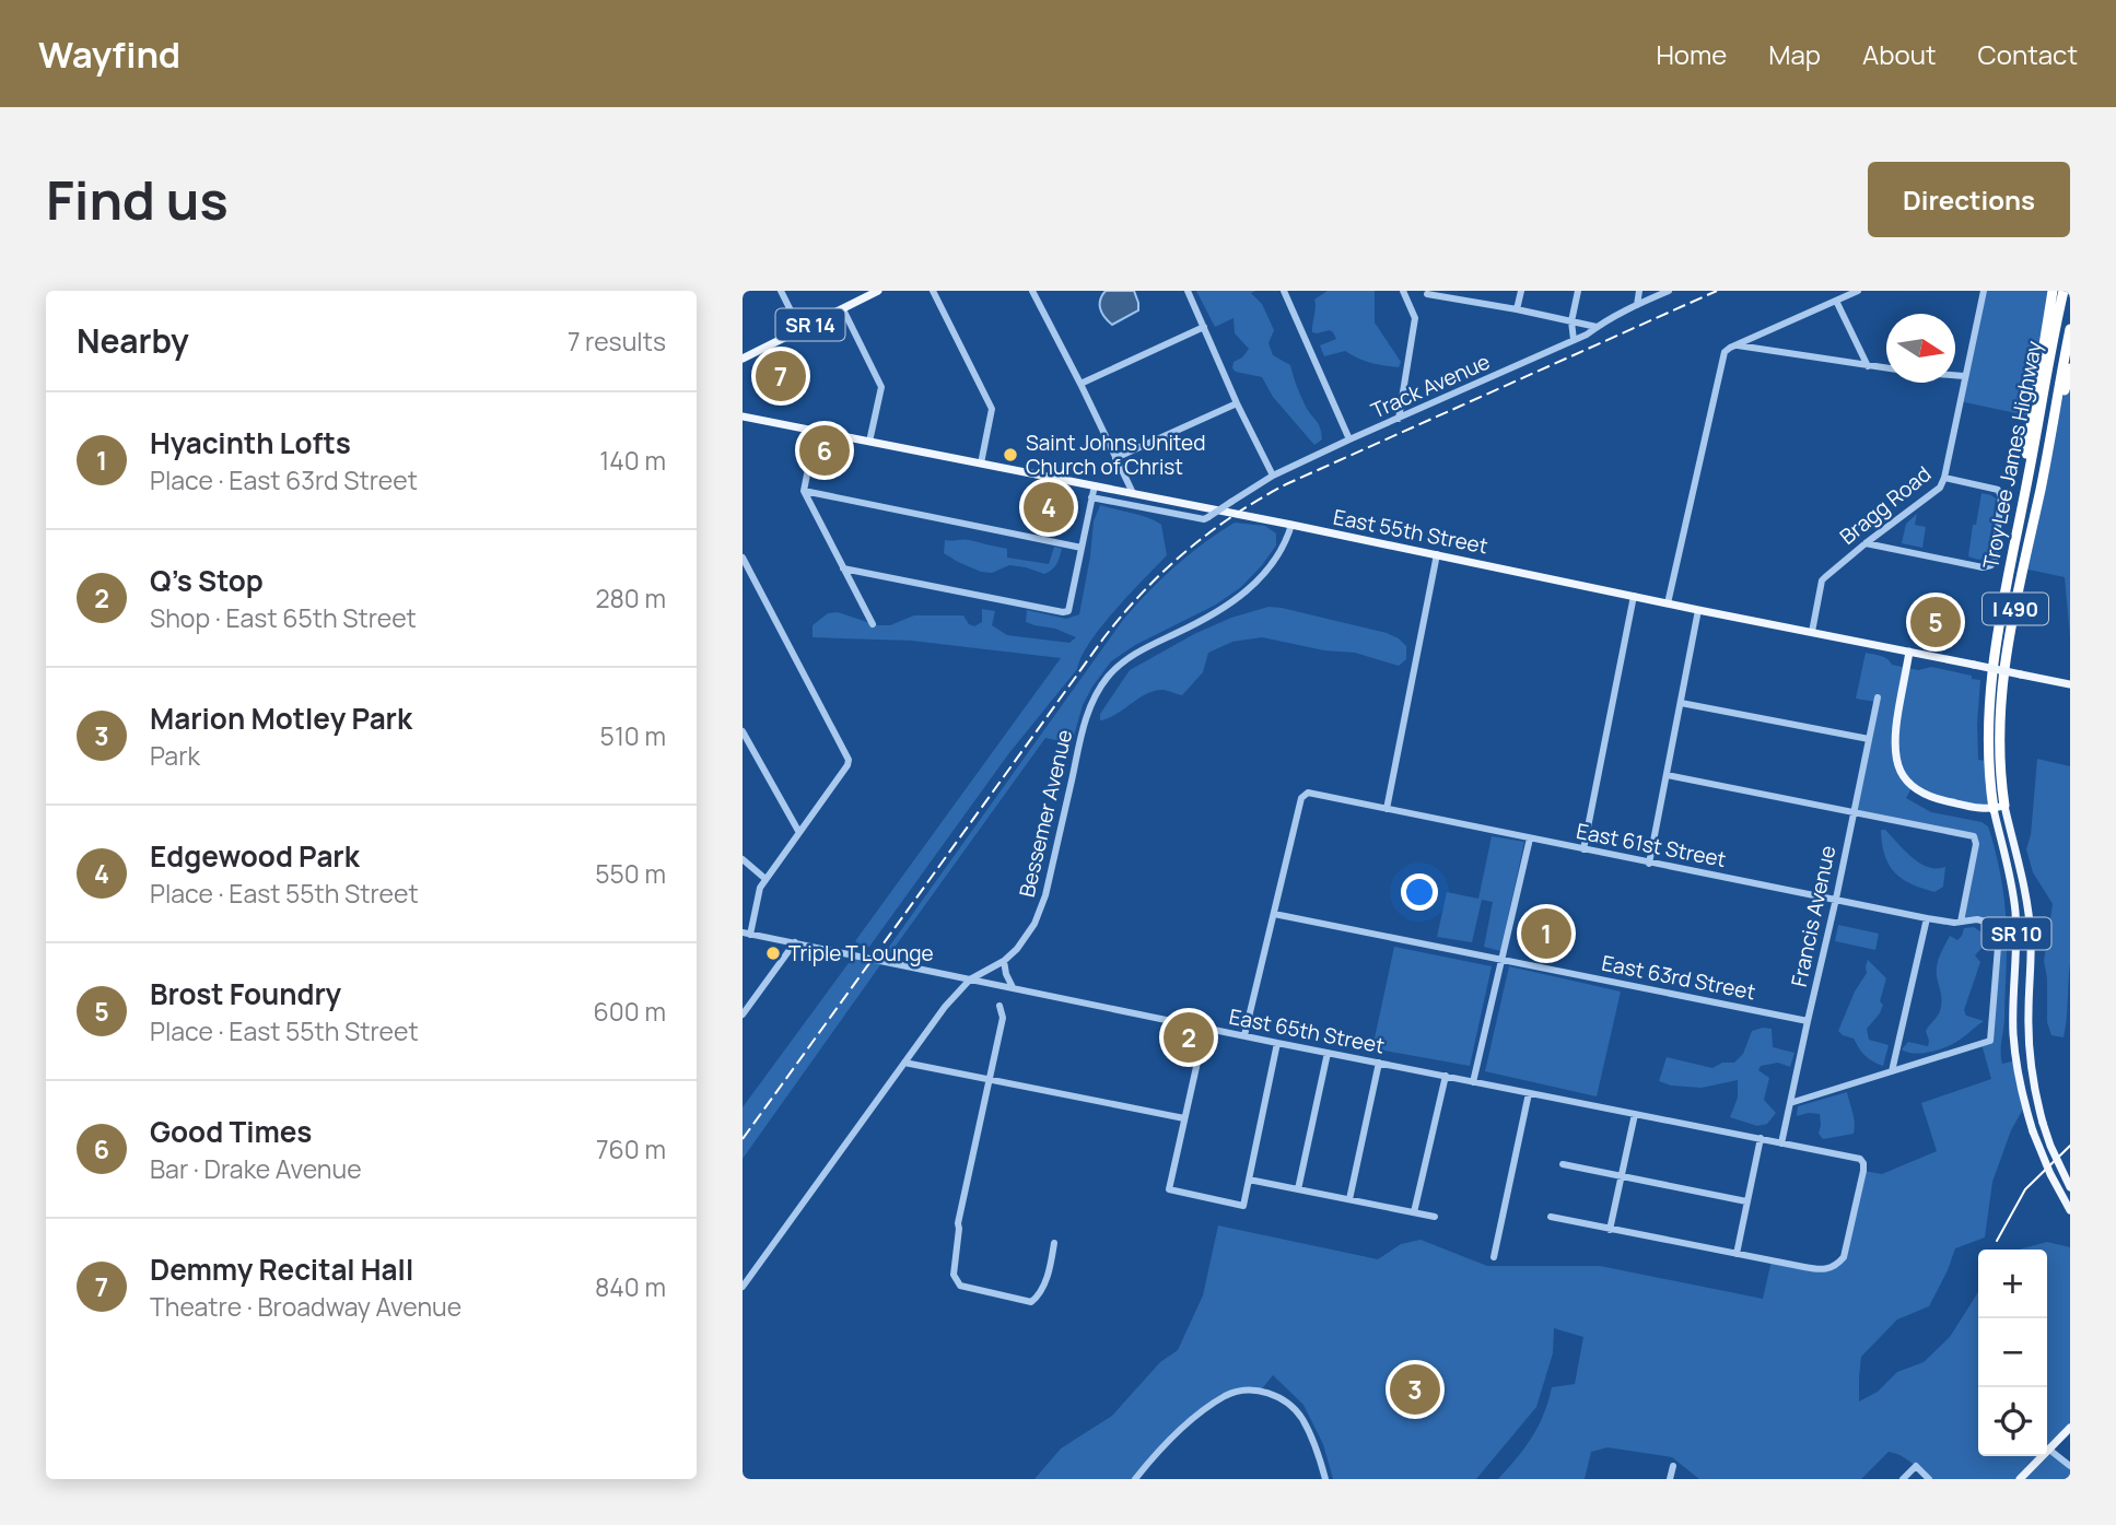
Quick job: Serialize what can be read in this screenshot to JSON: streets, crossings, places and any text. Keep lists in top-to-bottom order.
{
  "streets": {
    "highway": ["Troy Lee James Highway", "I 490"],
    "main road": ["SR 14", "East 55th Street", "SR 10"],
    "street": [
      "Track Avenue",
      "Bragg Road",
      "Bessemer Avenue",
      "East 61st Street",
      "Francis Avenue",
      "East 63rd Street",
      "East 65th Street"
    ]
  },
  "crossings": [
    ["Troy Lee James Highway", "SR 10"],
    ["Bragg Road", "East 55th Street"],
    ["East 55th Street", "Bessemer Avenue"],
    ["Bessemer Avenue", "East 65th Street"],
    ["East 61st Street", "Francis Avenue"],
    ["East 61st Street", "East 63rd Street"],
    ["Francis Avenue", "East 63rd Street"],
    ["Francis Avenue", "East 65th Street"]
  ],
  "places": ["Saint Johns United Church of Christ", "Triple T Lounge"],
  "north": "right",
  "page": {
    "header": "Wayfind",
    "nav": [
      "Home",
      "Map",
      "About",
      "Contact"
    ],
    "buttons": "Directions",
    "title": "Find us",
    "heading": ["Nearby", "7 results"],
    "pins": [
      "7",
      "6",
      "4",
      "5",
      "1",
      "2",
      "3"
    ],
    "list": [
      {
        "mark": "1",
        "name": "Hyacinth Lofts",
        "note": "Place · East 63rd Street",
        "value": "140 m"
      },
      {
        "mark": "2",
        "name": "Q's Stop",
        "note": "Shop · East 65th Street",
        "value": "280 m"
      },
      {
        "mark": "3",
        "name": "Marion Motley Park",
        "note": "Park",
        "value": "510 m"
      },
      {
        "mark": "4",
        "name": "Edgewood Park",
        "note": "Place · East 55th Street",
        "value": "550 m"
      },
      {
        "mark": "5",
        "name": "Brost Foundry",
        "note": "Place · East 55th Street",
        "value": "600 m"
      },
      {
        "mark": "6",
        "name": "Good Times",
        "note": "Bar · Drake Avenue",
        "value": "760 m"
      },
      {
        "mark": "7",
        "name": "Demmy Recital Hall",
        "note": "Theatre · Broadway Avenue",
        "value": "840 m"
      }
    ],
    "map_buttons": ["+", "−"]
  }
}
